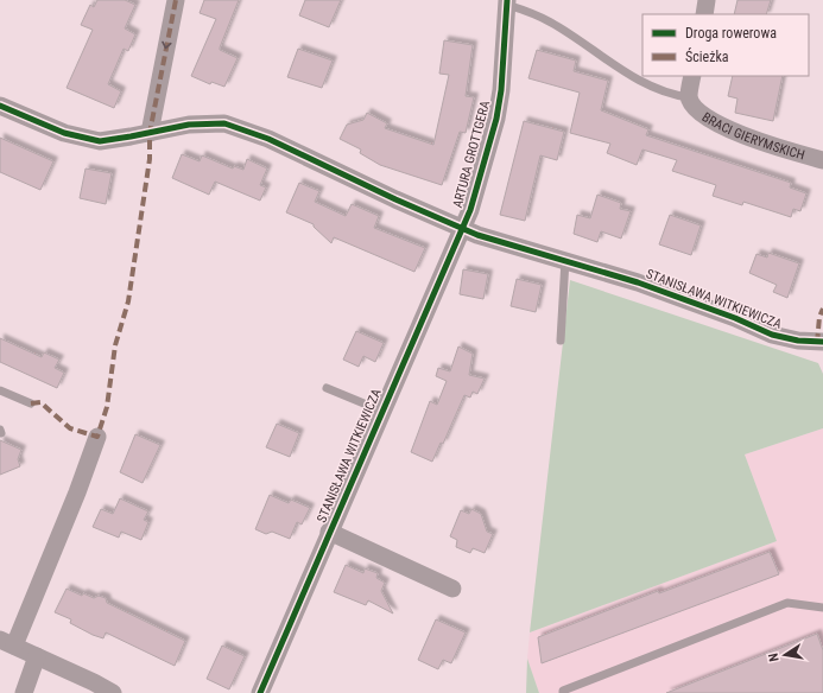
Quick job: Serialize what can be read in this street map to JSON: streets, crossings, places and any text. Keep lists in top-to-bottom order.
{
  "streets": {
    "street": ["BRACI GIERYMSKICH", "ARTURA GROTTGERA", "STANISŁAWA WITKIEWICZA"]
  },
  "crossings": [
    ["ARTURA GROTTGERA", "STANISŁAWA WITKIEWICZA"]
  ],
  "legend": ["Droga rowerowa", "Ścieżka"],
  "north": "left"
}
